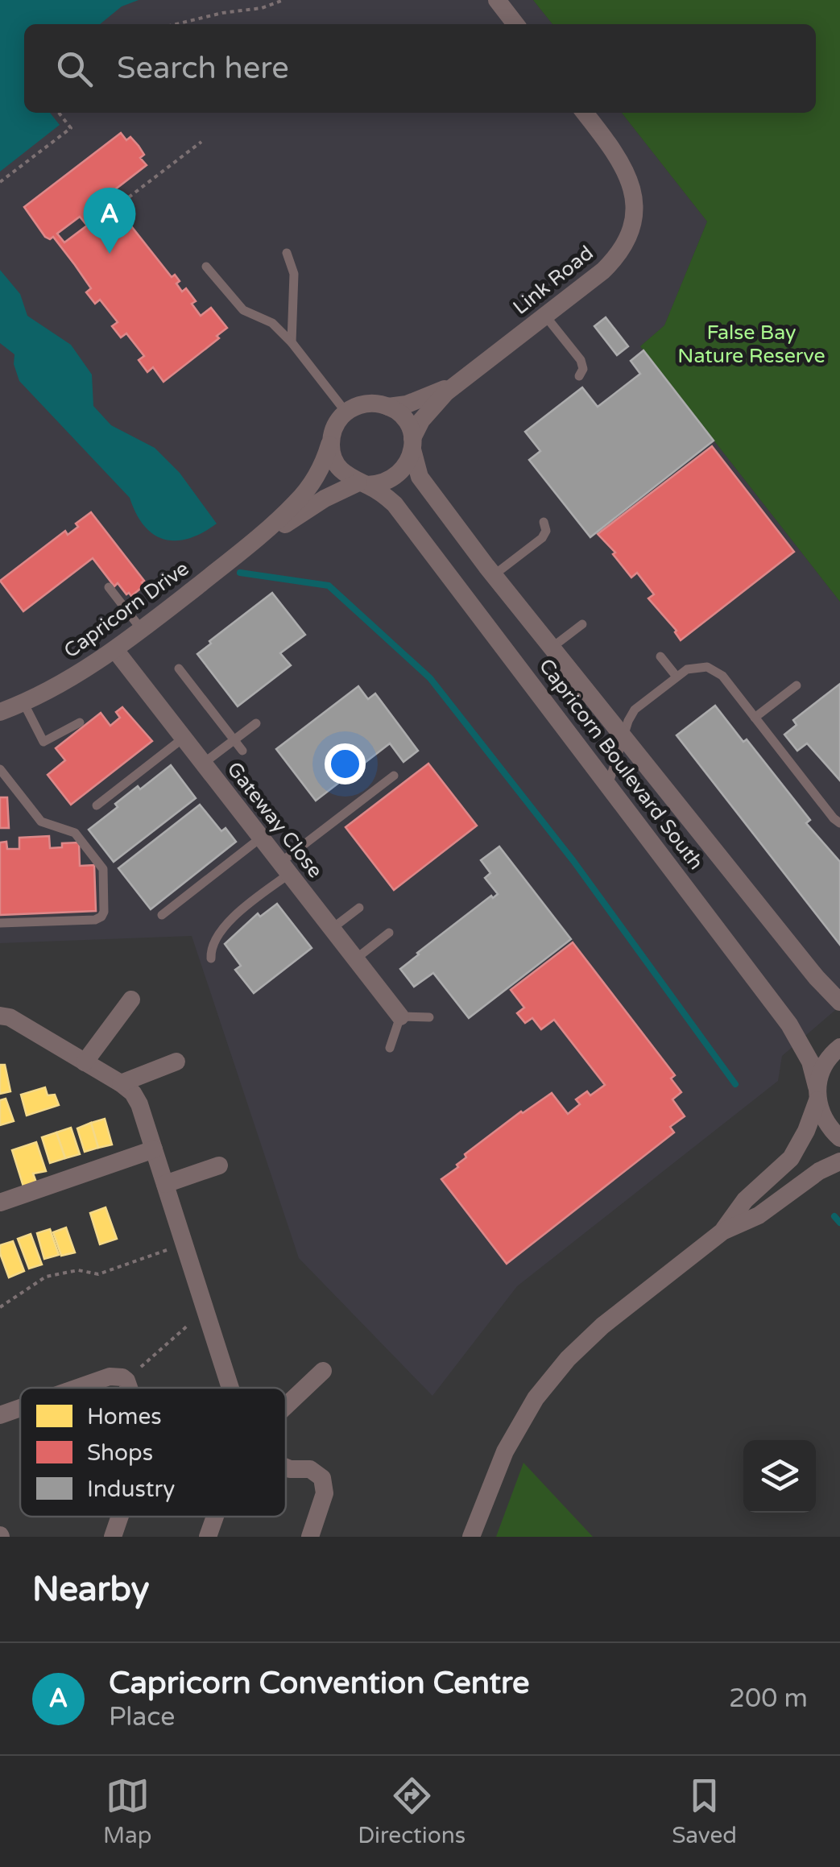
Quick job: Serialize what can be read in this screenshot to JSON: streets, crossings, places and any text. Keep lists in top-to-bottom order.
{
  "streets": {
    "street": [
      "Link Road",
      "Capricorn Drive",
      "Capricorn Boulevard South",
      "Gateway Close"
    ]
  },
  "crossings": [
    ["Link Road", "Capricorn Drive"],
    ["Link Road", "Capricorn Boulevard South"],
    ["Capricorn Drive", "Capricorn Boulevard South"],
    ["Capricorn Drive", "Gateway Close"]
  ],
  "parks": ["False Bay Nature Reserve"],
  "legend": ["Homes", "Shops", "Industry"],
  "page": {
    "search": "Search here",
    "pins": "A",
    "heading": "Nearby",
    "list": [
      {
        "mark": "A",
        "name": "Capricorn Convention Centre",
        "note": "Place",
        "value": "200 m"
      }
    ],
    "nav": ["Map", "Directions", "Saved"]
  }
}
